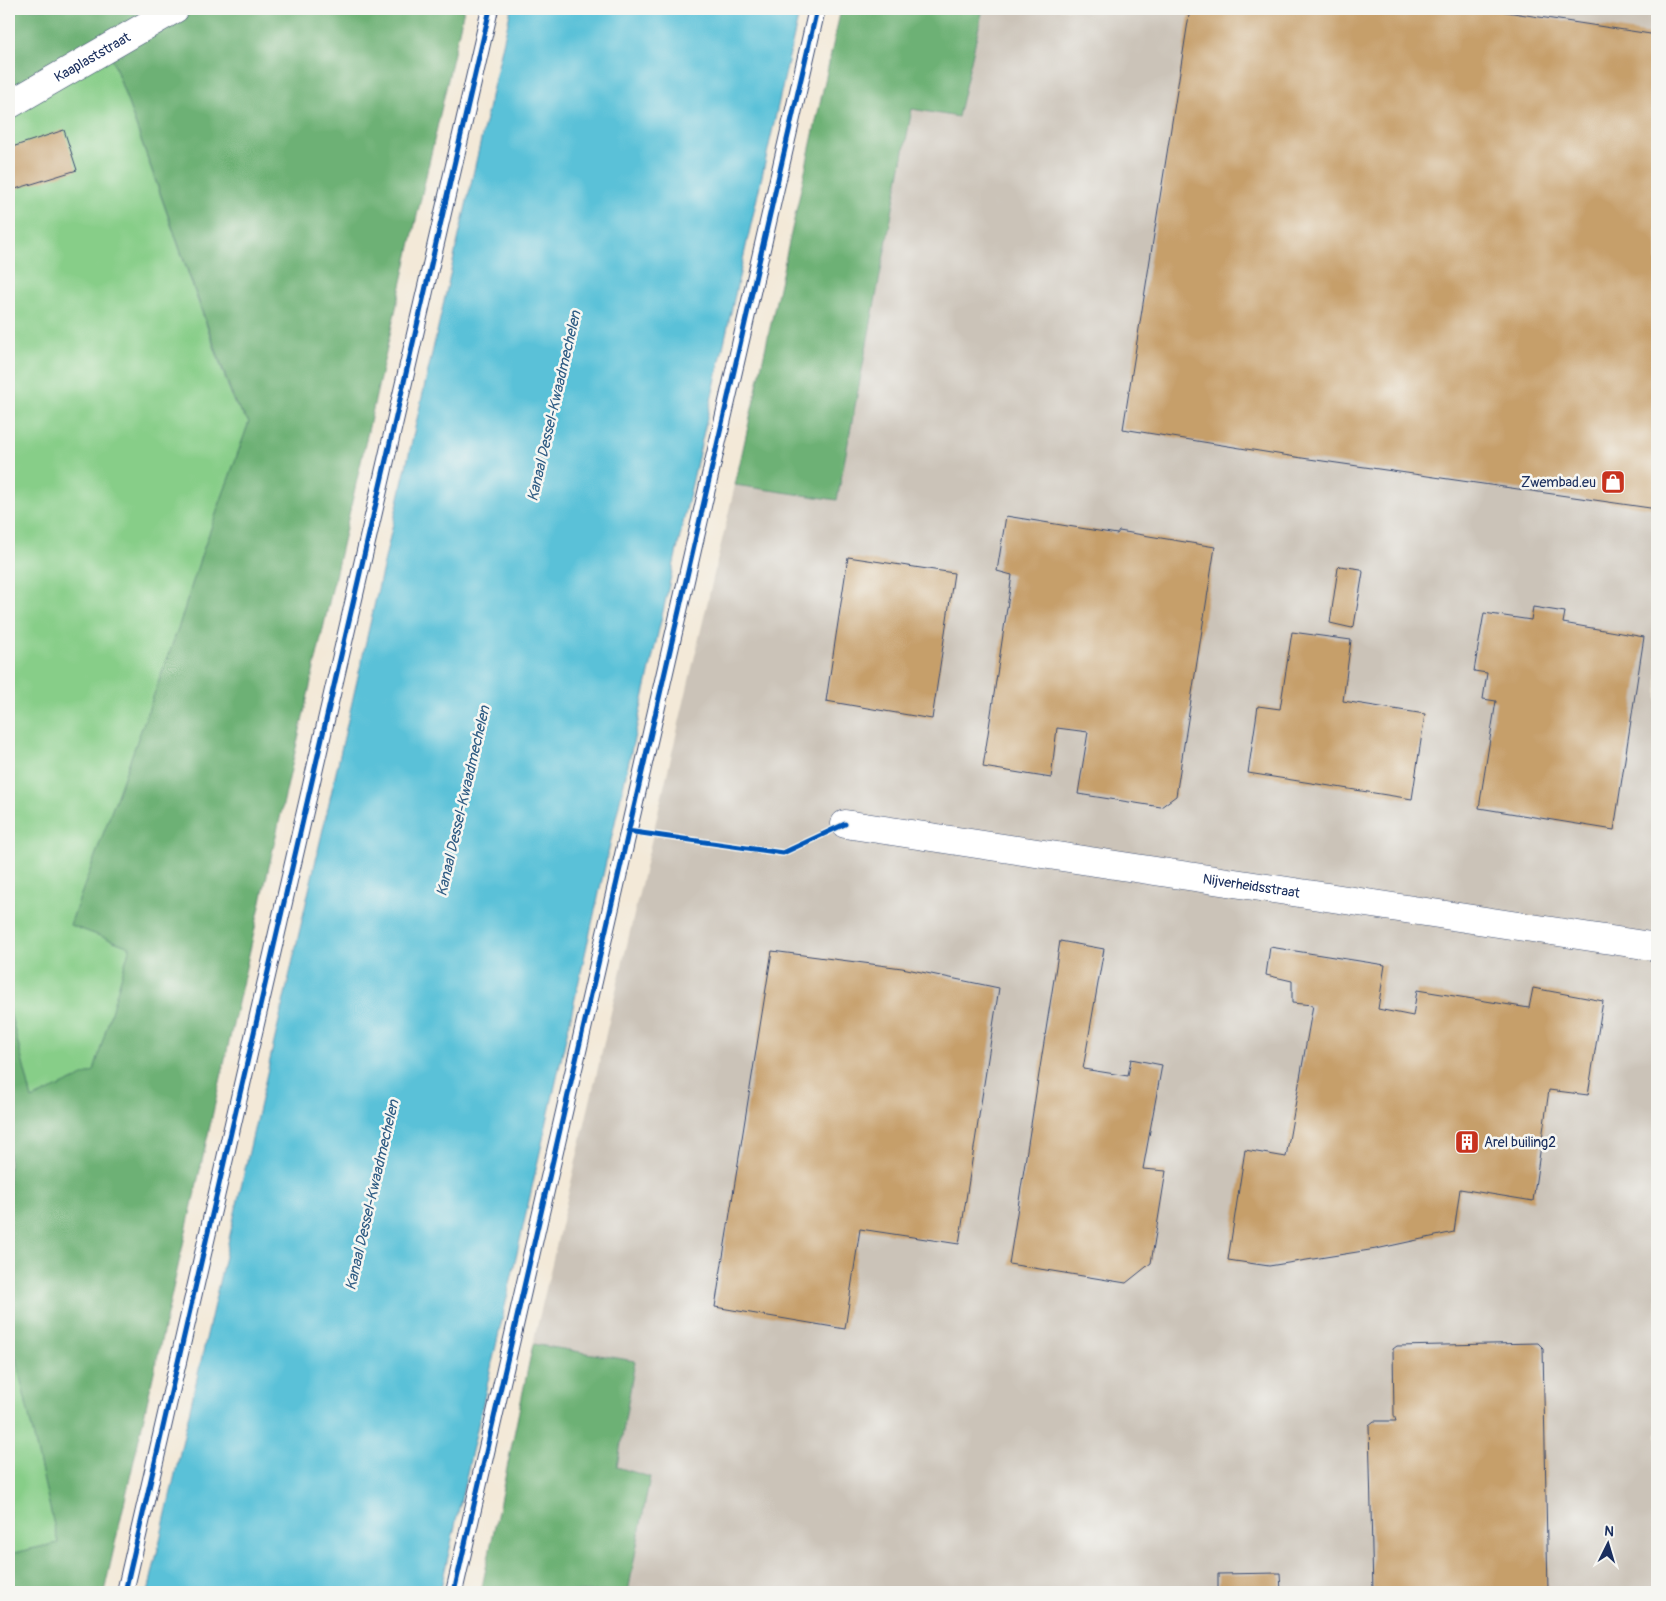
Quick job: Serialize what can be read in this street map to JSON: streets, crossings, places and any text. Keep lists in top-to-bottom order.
{
  "streets": {
    "street": ["Kaaplaststraat", "Nijverheidsstraat"]
  },
  "water": ["Kanaal Dessel-Kwaadmechelen"],
  "places": {
    "shop": ["Zwembad.eu"],
    "building": ["Arel builing2"]
  },
  "north": "top"
}
